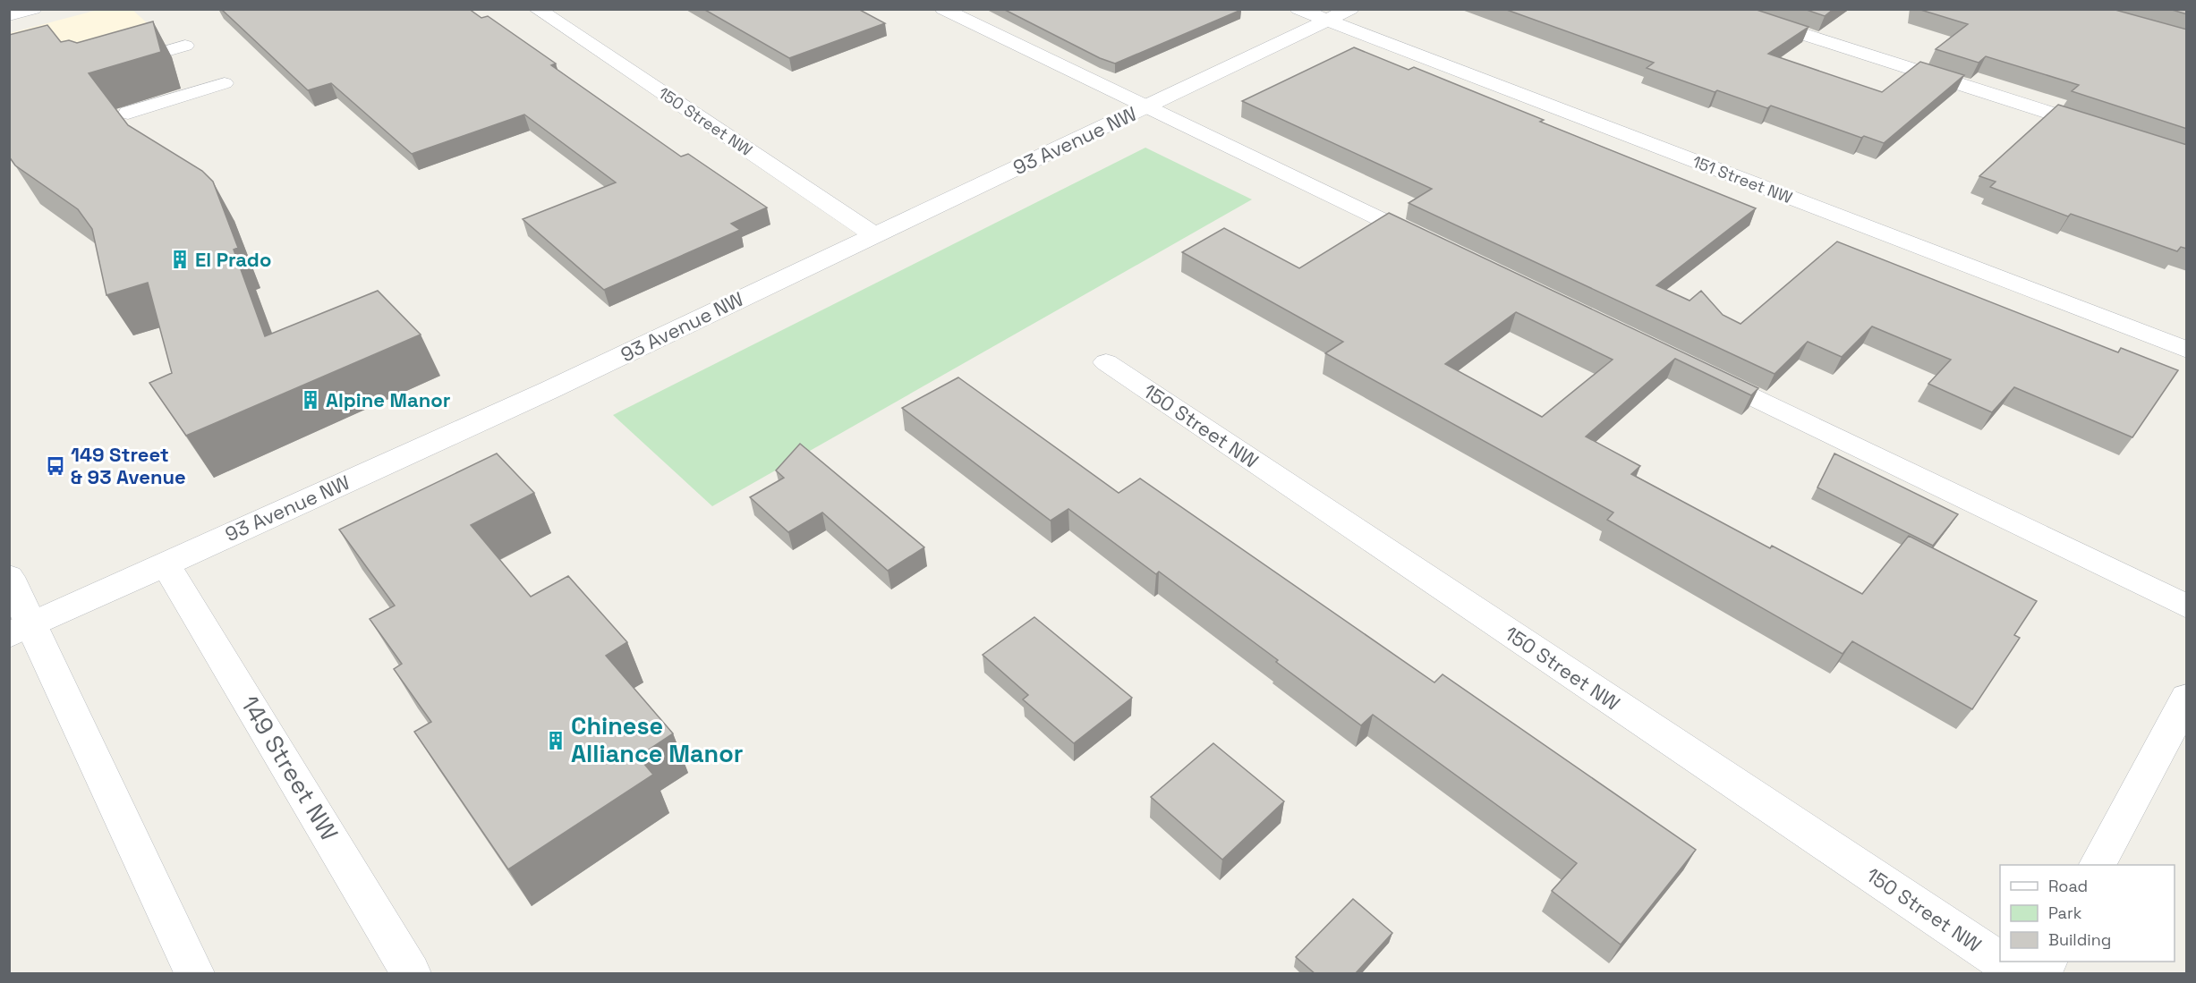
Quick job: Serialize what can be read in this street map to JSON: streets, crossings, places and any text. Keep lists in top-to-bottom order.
{
  "streets": {
    "street": [
      "150 Street NW",
      "93 Avenue NW",
      "151 Street NW",
      "149 Street NW"
    ]
  },
  "crossings": [
    ["150 Street NW", "93 Avenue NW"],
    ["93 Avenue NW", "151 Street NW"],
    ["93 Avenue NW", "149 Street NW"]
  ],
  "places": {
    "building": ["El Prado", "Alpine Manor", "Chinese Alliance Manor"],
    "bus stop": ["149 Street & 93 Avenue"]
  },
  "legend": ["Road", "Park", "Building"]
}
